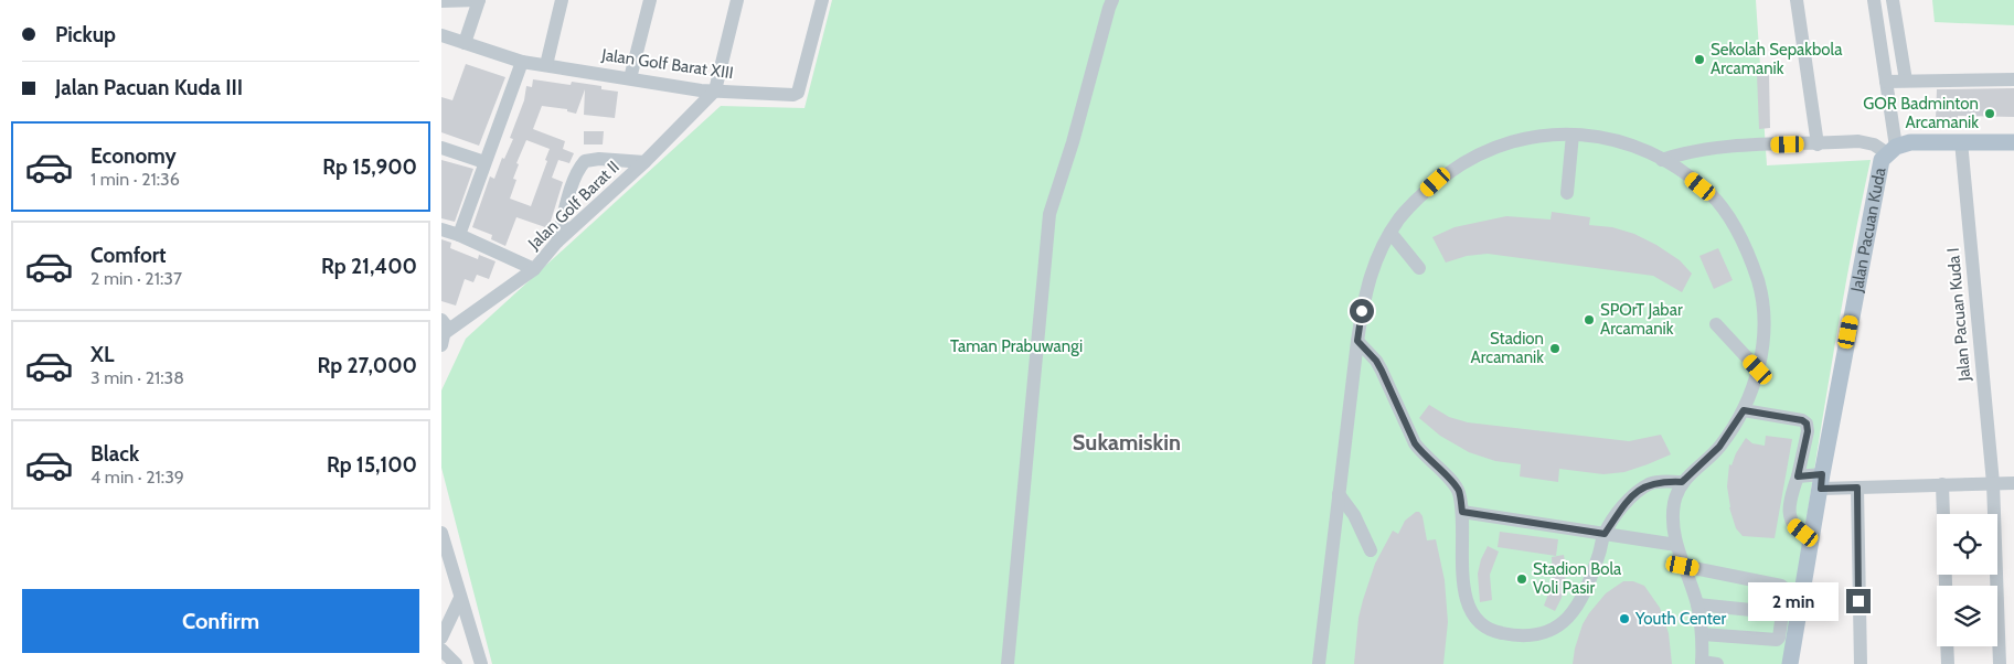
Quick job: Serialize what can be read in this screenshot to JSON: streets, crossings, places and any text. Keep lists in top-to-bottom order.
{
  "streets": {
    "main road": ["Jalan Pacuan Kuda"],
    "street": ["Jalan Golf Barat XIII", "Jalan Golf Barat II", "Jalan Pacuan Kuda I"]
  },
  "crossings": [
    ["Jalan Golf Barat XIII", "Jalan Golf Barat II"],
    ["Jalan Pacuan Kuda", "Jalan Pacuan Kuda I"]
  ],
  "districts": ["Sukamiskin"],
  "parks": ["Taman Prabuwangi"],
  "places": [
    "Sekolah Sepakbola Arcamanik",
    "GOR Badminton Arcamanik",
    "SPOrT Jabar Arcamanik",
    "Stadion Arcamanik",
    "Stadion Bola Voli Pasir",
    "Youth Center"
  ],
  "page": {
    "banner": ["Pickup", "Jalan Pacuan Kuda III"],
    "list": [
      {
        "name": "Economy",
        "note": "1 min · 21:36",
        "value": "Rp 15,900"
      },
      {
        "name": "Comfort",
        "note": "2 min · 21:37",
        "value": "Rp 21,400"
      },
      {
        "name": "XL",
        "note": "3 min · 21:38",
        "value": "Rp 27,000"
      },
      {
        "name": "Black",
        "note": "4 min · 21:39",
        "value": "Rp 15,100"
      }
    ],
    "buttons": "Confirm",
    "bubble": "2 min"
  }
}
